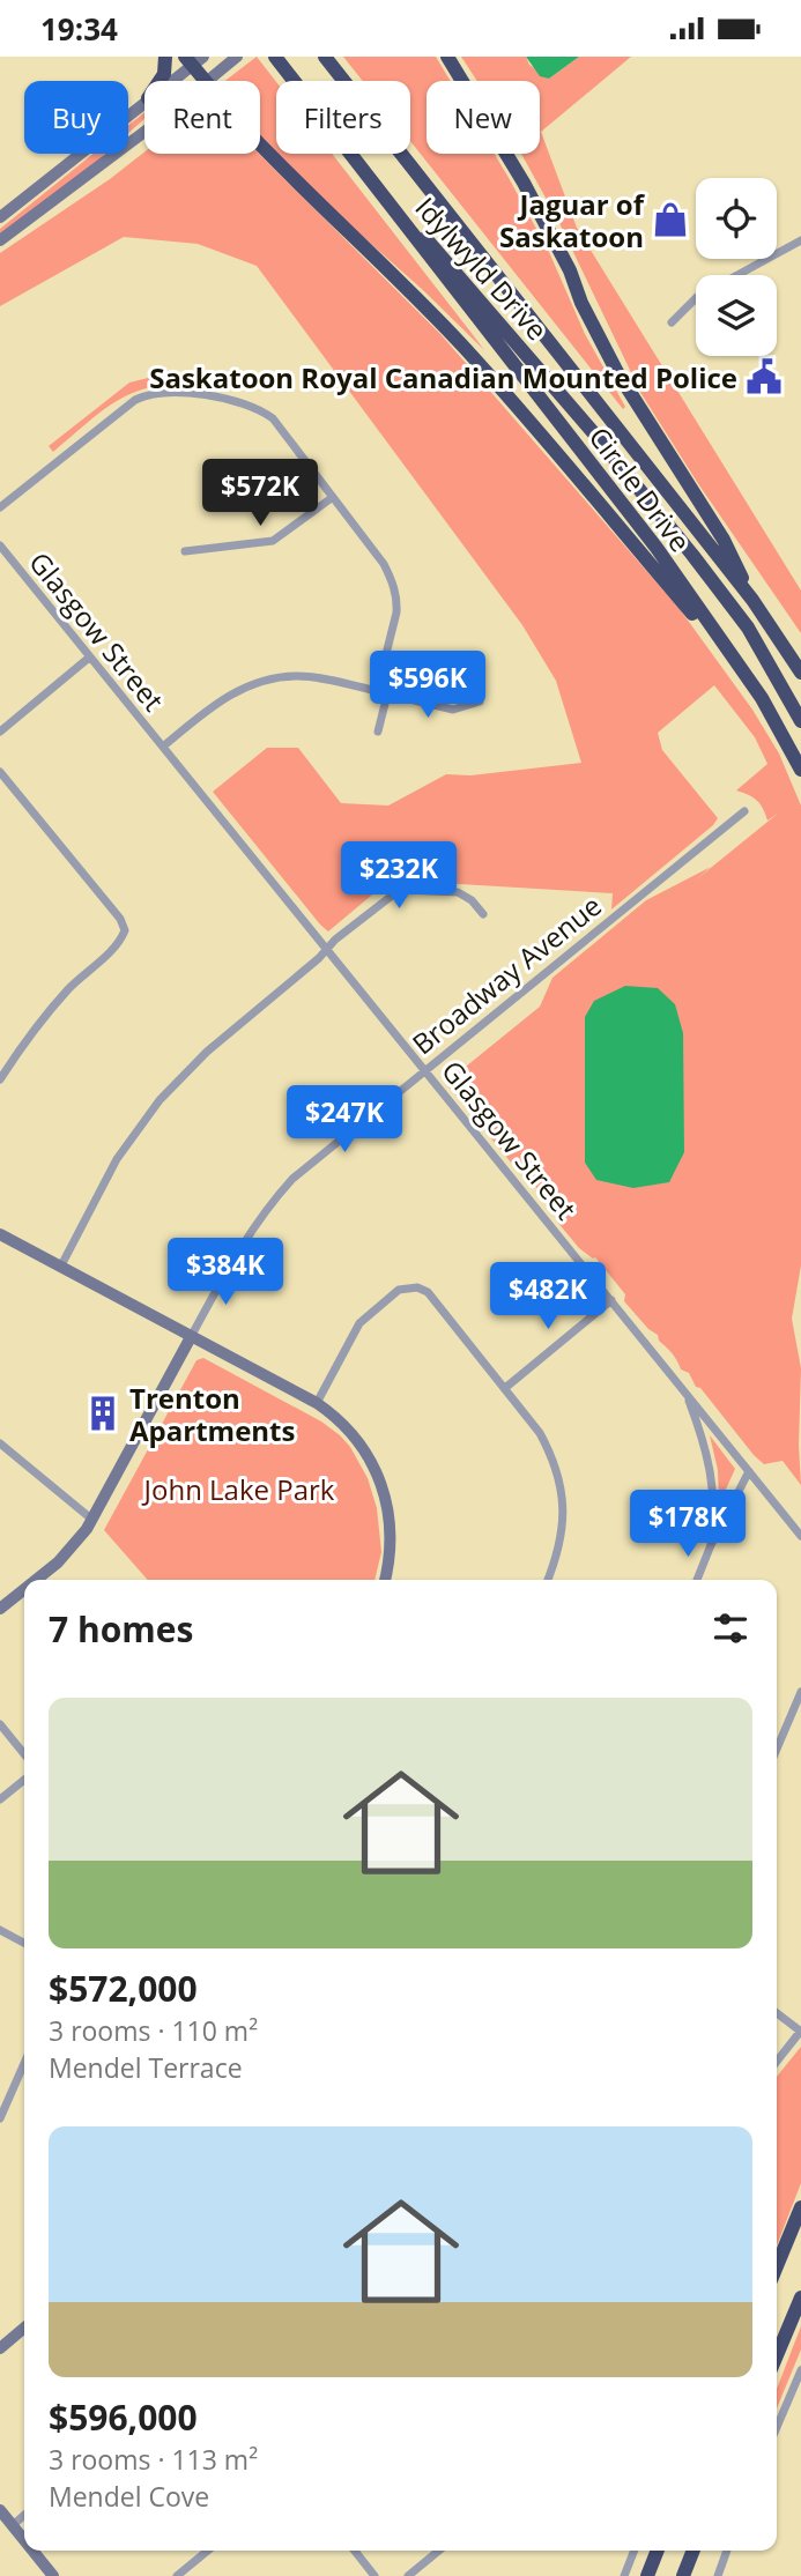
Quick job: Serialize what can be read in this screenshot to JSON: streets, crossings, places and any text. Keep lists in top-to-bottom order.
{
  "streets": {
    "highway": ["Idylwyld Drive", "Circle Drive"],
    "street": ["Glasgow Street", "Broadway Avenue"]
  },
  "crossings": [
    ["Idylwyld Drive", "Circle Drive"],
    ["Glasgow Street", "Broadway Avenue"]
  ],
  "parks": ["John Lake Park"],
  "places": {
    "shop": ["Jaguar of Saskatoon"],
    "public building": ["Saskatoon Royal Canadian Mounted Police"],
    "building": ["Trenton Apartments"]
  },
  "page": {
    "status": "19:34",
    "chip": [
      "Buy",
      "Rent",
      "Filters",
      "New"
    ],
    "price": [
      "$572K",
      "$596K",
      "$232K",
      "$247K",
      "$384K",
      "$482K",
      "$178K"
    ],
    "heading": "7 homes",
    "list": [
      {
        "name": "$572,000",
        "note": "3 rooms · 110 m² · Mendel Terrace"
      },
      {
        "name": "$596,000",
        "note": "3 rooms · 113 m² · Mendel Cove"
      }
    ]
  }
}
